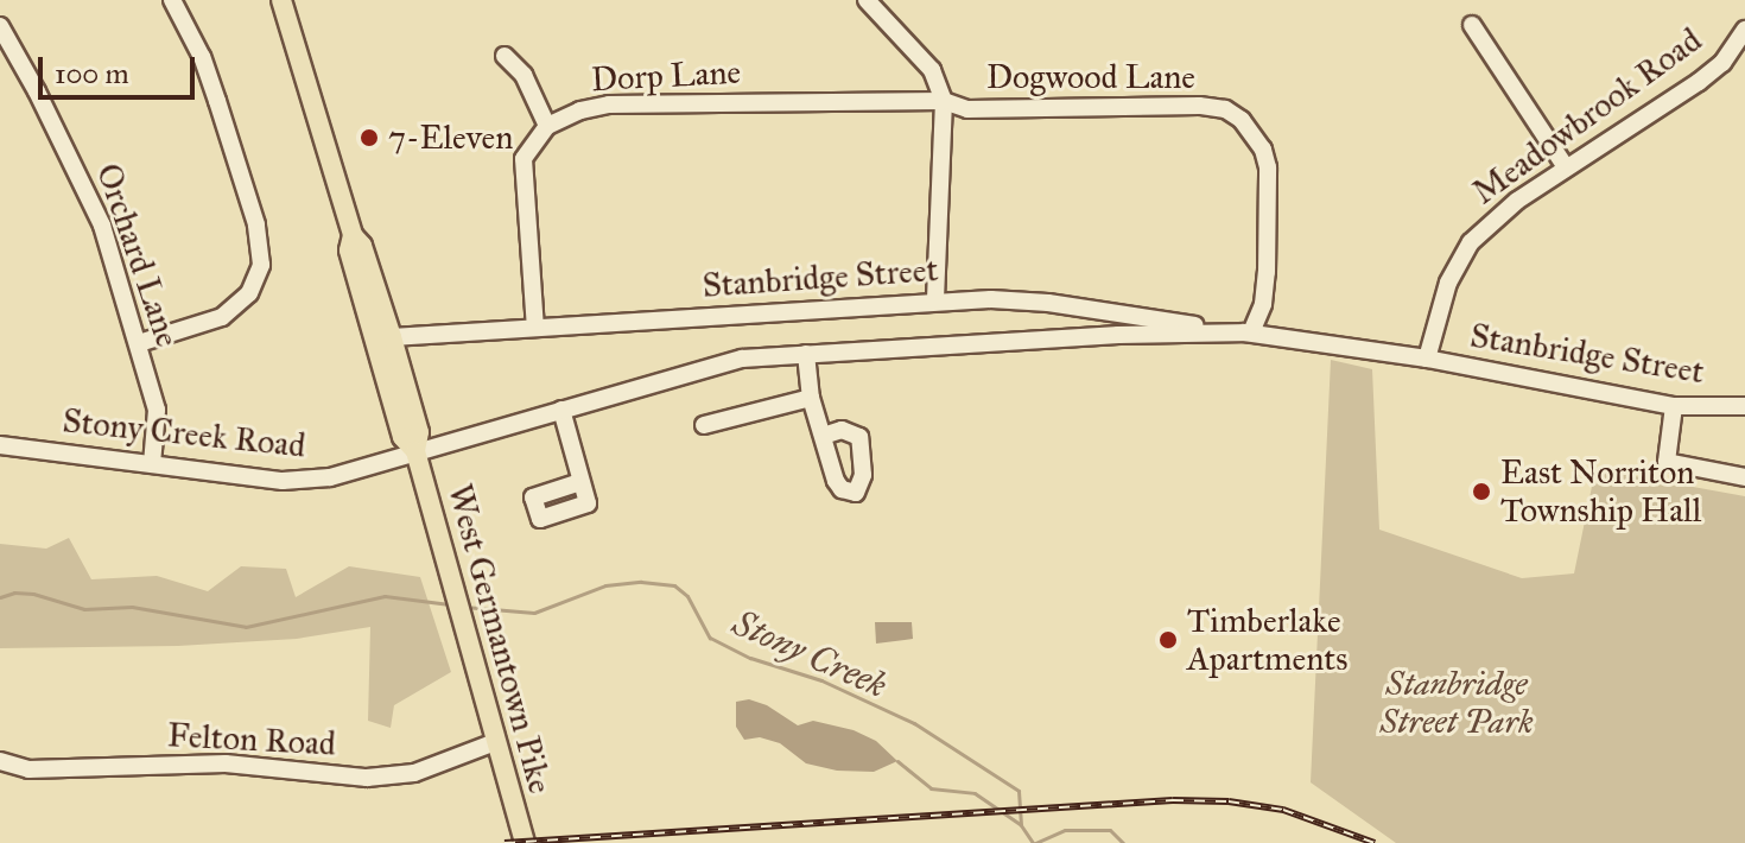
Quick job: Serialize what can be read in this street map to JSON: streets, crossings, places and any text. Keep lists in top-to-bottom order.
{
  "streets": {
    "main road": ["West Germantown Pike"],
    "street": [
      "Dorp Lane",
      "Dogwood Lane",
      "Meadowbrook Road",
      "Orchard Lane",
      "Stanbridge Street",
      "Stony Creek Road",
      "Felton Road"
    ]
  },
  "crossings": [
    ["Dorp Lane", "Dogwood Lane"],
    ["Dogwood Lane", "Stanbridge Street"],
    ["Meadowbrook Road", "Stanbridge Street"],
    ["Orchard Lane", "Stony Creek Road"],
    ["Stanbridge Street", "Stony Creek Road"],
    ["Stanbridge Street", "West Germantown Pike"],
    ["Stony Creek Road", "West Germantown Pike"],
    ["West Germantown Pike", "Felton Road"]
  ],
  "water": ["Stony Creek"],
  "parks": ["Stanbridge Street Park"],
  "places": ["7-Eleven", "East Norriton Township Hall", "Timberlake Apartments"],
  "scale_bar": "100 m"
}
